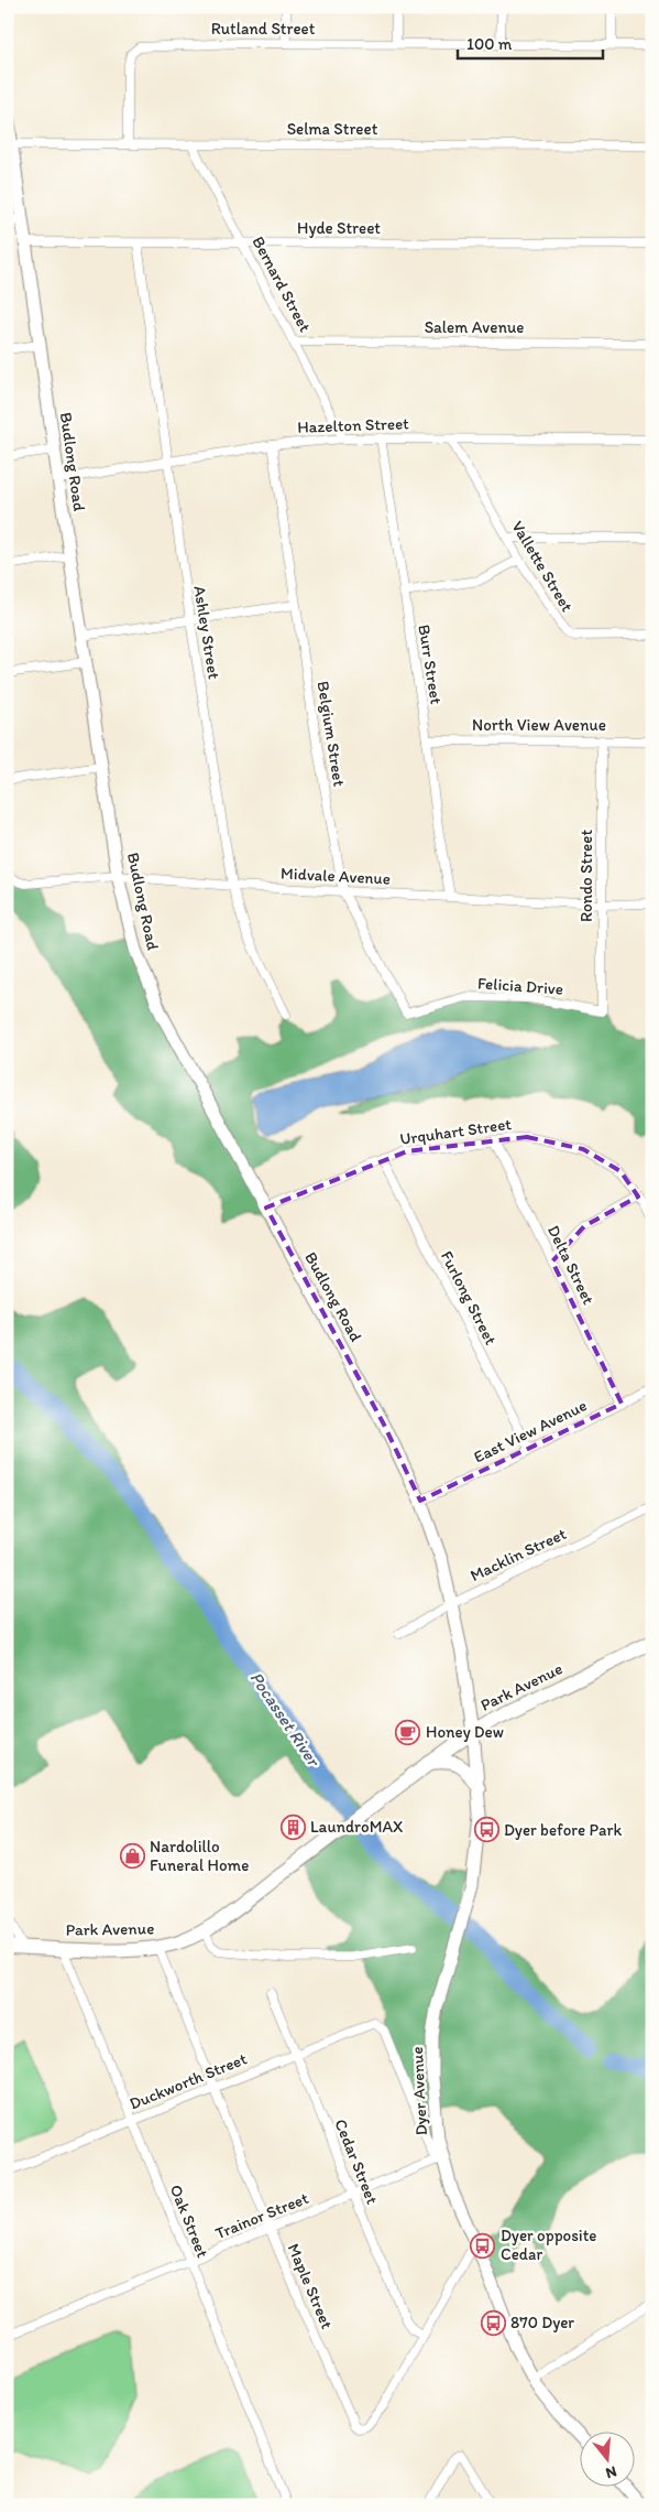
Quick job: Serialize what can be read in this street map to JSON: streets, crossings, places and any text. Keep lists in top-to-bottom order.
{
  "streets": {
    "main road": ["Budlong Road", "Park Avenue", "Dyer Avenue"],
    "street": [
      "Rutland Street",
      "Selma Street",
      "Hyde Street",
      "Bernard Street",
      "Salem Avenue",
      "Hazelton Street",
      "Vallette Street",
      "Ashley Street",
      "Burr Street",
      "North View Avenue",
      "Belgium Street",
      "Midvale Avenue",
      "Rondo Street",
      "Felicia Drive",
      "Urquhart Street",
      "Delta Street",
      "Furlong Street",
      "East View Avenue",
      "Macklin Street",
      "Duckworth Street",
      "Cedar Street",
      "Trainor Street",
      "Oak Street",
      "Maple Street"
    ]
  },
  "crossings": [
    ["Rutland Street", "Selma Street"],
    ["Selma Street", "Bernard Street"],
    ["Selma Street", "Budlong Road"],
    ["Hyde Street", "Bernard Street"],
    ["Hyde Street", "Budlong Road"],
    ["Hyde Street", "Ashley Street"],
    ["Bernard Street", "Salem Avenue"],
    ["Bernard Street", "Hazelton Street"],
    ["Hazelton Street", "Budlong Road"],
    ["Hazelton Street", "Vallette Street"],
    ["Hazelton Street", "Ashley Street"],
    ["Hazelton Street", "Burr Street"],
    ["Hazelton Street", "Belgium Street"],
    ["Budlong Road", "Midvale Avenue"],
    ["Budlong Road", "Urquhart Street"],
    ["Budlong Road", "East View Avenue"],
    ["Budlong Road", "Macklin Street"],
    ["Budlong Road", "Park Avenue"],
    ["Budlong Road", "Dyer Avenue"],
    ["Ashley Street", "Midvale Avenue"],
    ["Burr Street", "North View Avenue"],
    ["Burr Street", "Midvale Avenue"],
    ["North View Avenue", "Rondo Street"],
    ["Belgium Street", "Midvale Avenue"],
    ["Belgium Street", "Felicia Drive"],
    ["Midvale Avenue", "Rondo Street"],
    ["Rondo Street", "Felicia Drive"],
    ["Urquhart Street", "Delta Street"],
    ["Urquhart Street", "Furlong Street"],
    ["Delta Street", "East View Avenue"],
    ["Furlong Street", "East View Avenue"],
    ["Park Avenue", "Dyer Avenue"],
    ["Park Avenue", "Oak Street"],
    ["Park Avenue", "Maple Street"],
    ["Duckworth Street", "Dyer Avenue"],
    ["Duckworth Street", "Cedar Street"],
    ["Duckworth Street", "Trainor Street"],
    ["Duckworth Street", "Oak Street"],
    ["Duckworth Street", "Maple Street"],
    ["Dyer Avenue", "Trainor Street"],
    ["Dyer Avenue", "Maple Street"],
    ["Cedar Street", "Trainor Street"],
    ["Cedar Street", "Maple Street"],
    ["Trainor Street", "Oak Street"],
    ["Trainor Street", "Maple Street"]
  ],
  "water": ["Pocasset River"],
  "places": {
    "cafe": ["Honey Dew"],
    "building": ["LaundroMAX"],
    "bus stop": ["Dyer before Park", "Dyer opposite Cedar", "870 Dyer"],
    "shop": ["Nardolillo Funeral Home"]
  },
  "scale_bar": "100 m",
  "north": "bottom"
}
